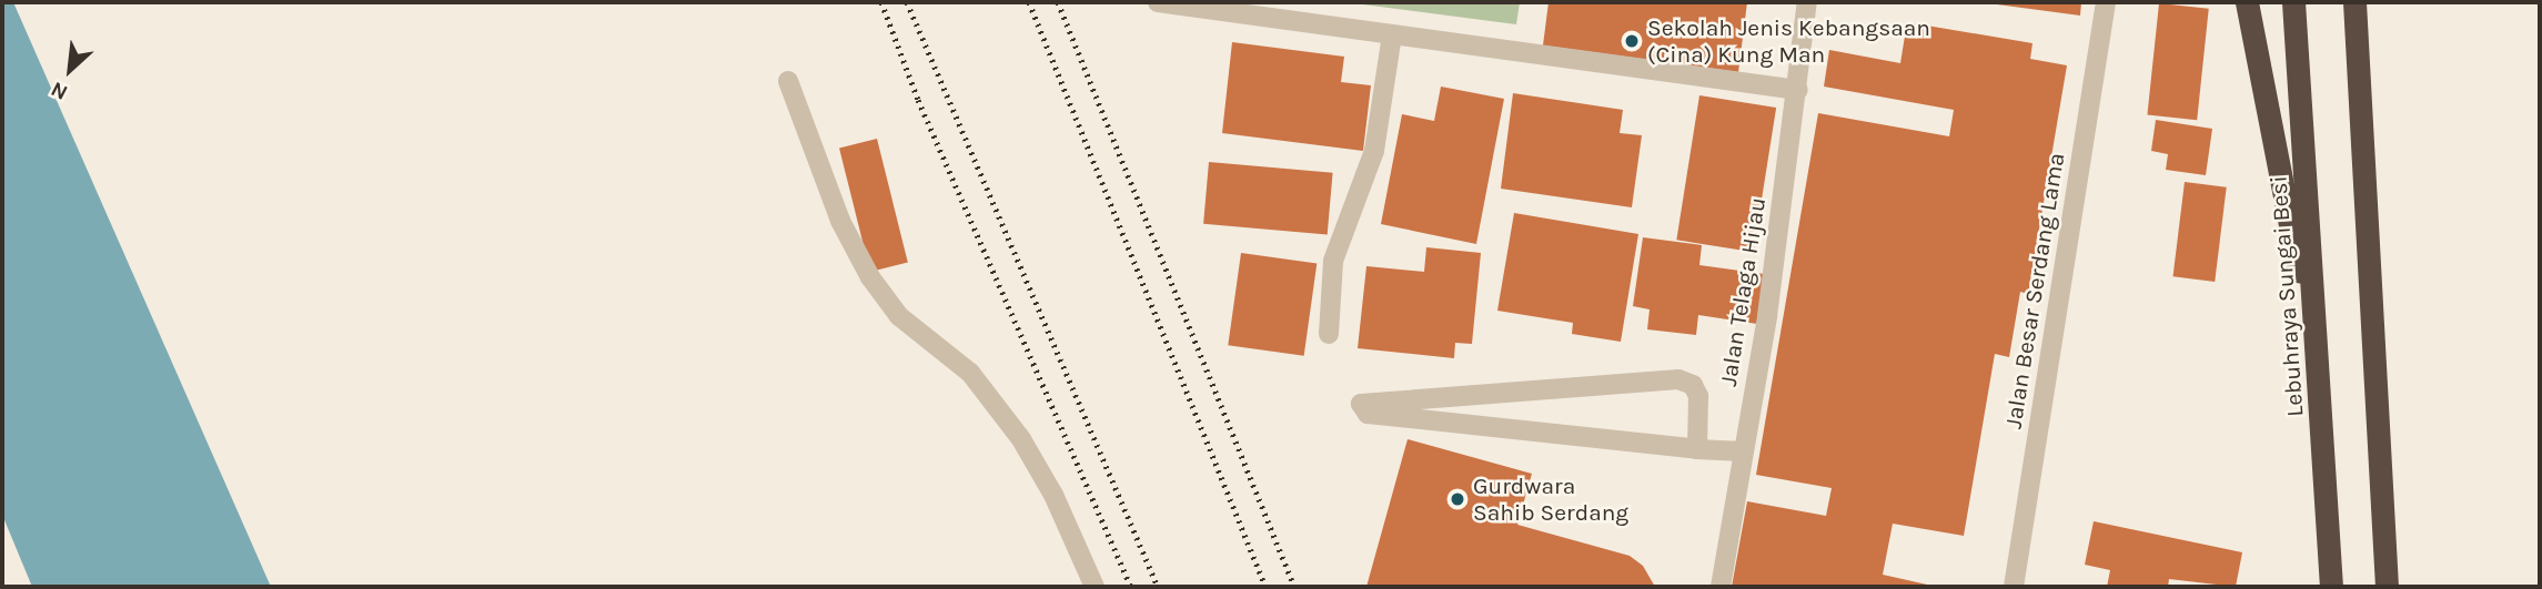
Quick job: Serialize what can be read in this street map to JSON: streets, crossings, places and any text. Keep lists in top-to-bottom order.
{
  "streets": {
    "highway": ["Lebuhraya Sungai Besi"],
    "street": ["Jalan Besar Serdang Lama", "Jalan Telaga Hijau"]
  },
  "places": ["Sekolah Jenis Kebangsaan (Cina) Kung Man", "Gurdwara Sahib Serdang"],
  "north": "bottom left"
}
